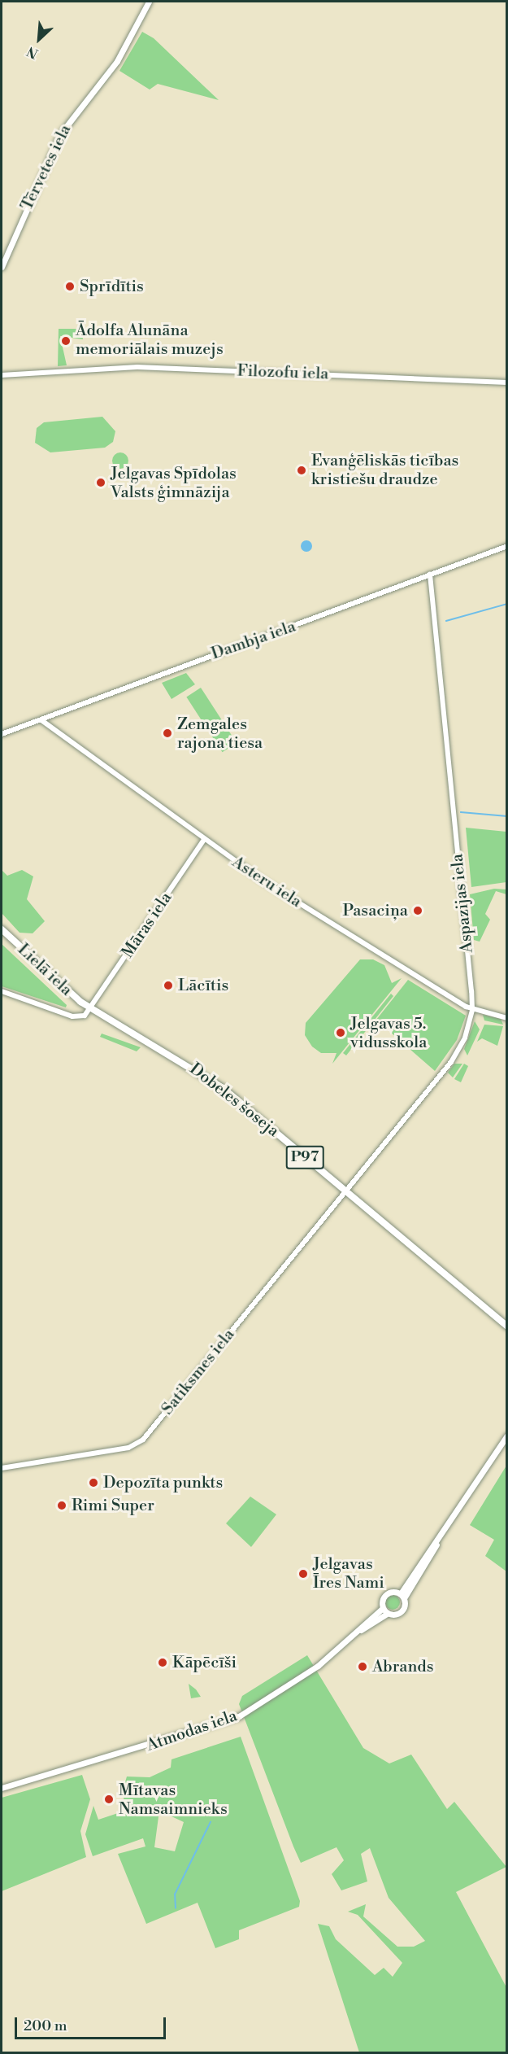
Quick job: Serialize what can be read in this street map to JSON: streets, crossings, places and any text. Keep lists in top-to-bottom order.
{
  "streets": {
    "main road": [
      "Tērvetes iela",
      "Lielā iela",
      "Dobeles šoseja",
      "P97",
      "Atmodas iela"
    ],
    "street": [
      "Filozofu iela",
      "Dambja iela",
      "Asteru iela",
      "Aspazijas iela",
      "Māras iela",
      "Satiksmes iela"
    ]
  },
  "crossings": [
    ["Dambja iela", "Asteru iela"],
    ["Dambja iela", "Aspazijas iela"],
    ["Asteru iela", "Aspazijas iela"],
    ["Asteru iela", "Māras iela"],
    ["Aspazijas iela", "Dobeles šoseja"],
    ["Aspazijas iela", "Satiksmes iela"],
    ["Māras iela", "Lielā iela"],
    ["Māras iela", "Dobeles šoseja"],
    ["Lielā iela", "Dobeles šoseja"],
    ["Dobeles šoseja", "Satiksmes iela"]
  ],
  "places": [
    "Sprīdītis",
    "Ādolfa Alunāna memoriālais muzejs",
    "Evanģēliskās ticības kristiešu draudze",
    "Jelgavas Spīdolas Valsts ģimnāzija",
    "Zemgales rajona tiesa",
    "Pasaciņa",
    "Lācītis",
    "Jelgavas 5. vidusskola",
    "Depozīta punkts",
    "Rimi Super",
    "Jelgavas Īres Nami",
    "Kāpēcīši",
    "Abrands",
    "Mītavas Namsaimnieks"
  ],
  "scale_bar": "200 m",
  "north": "bottom left"
}
